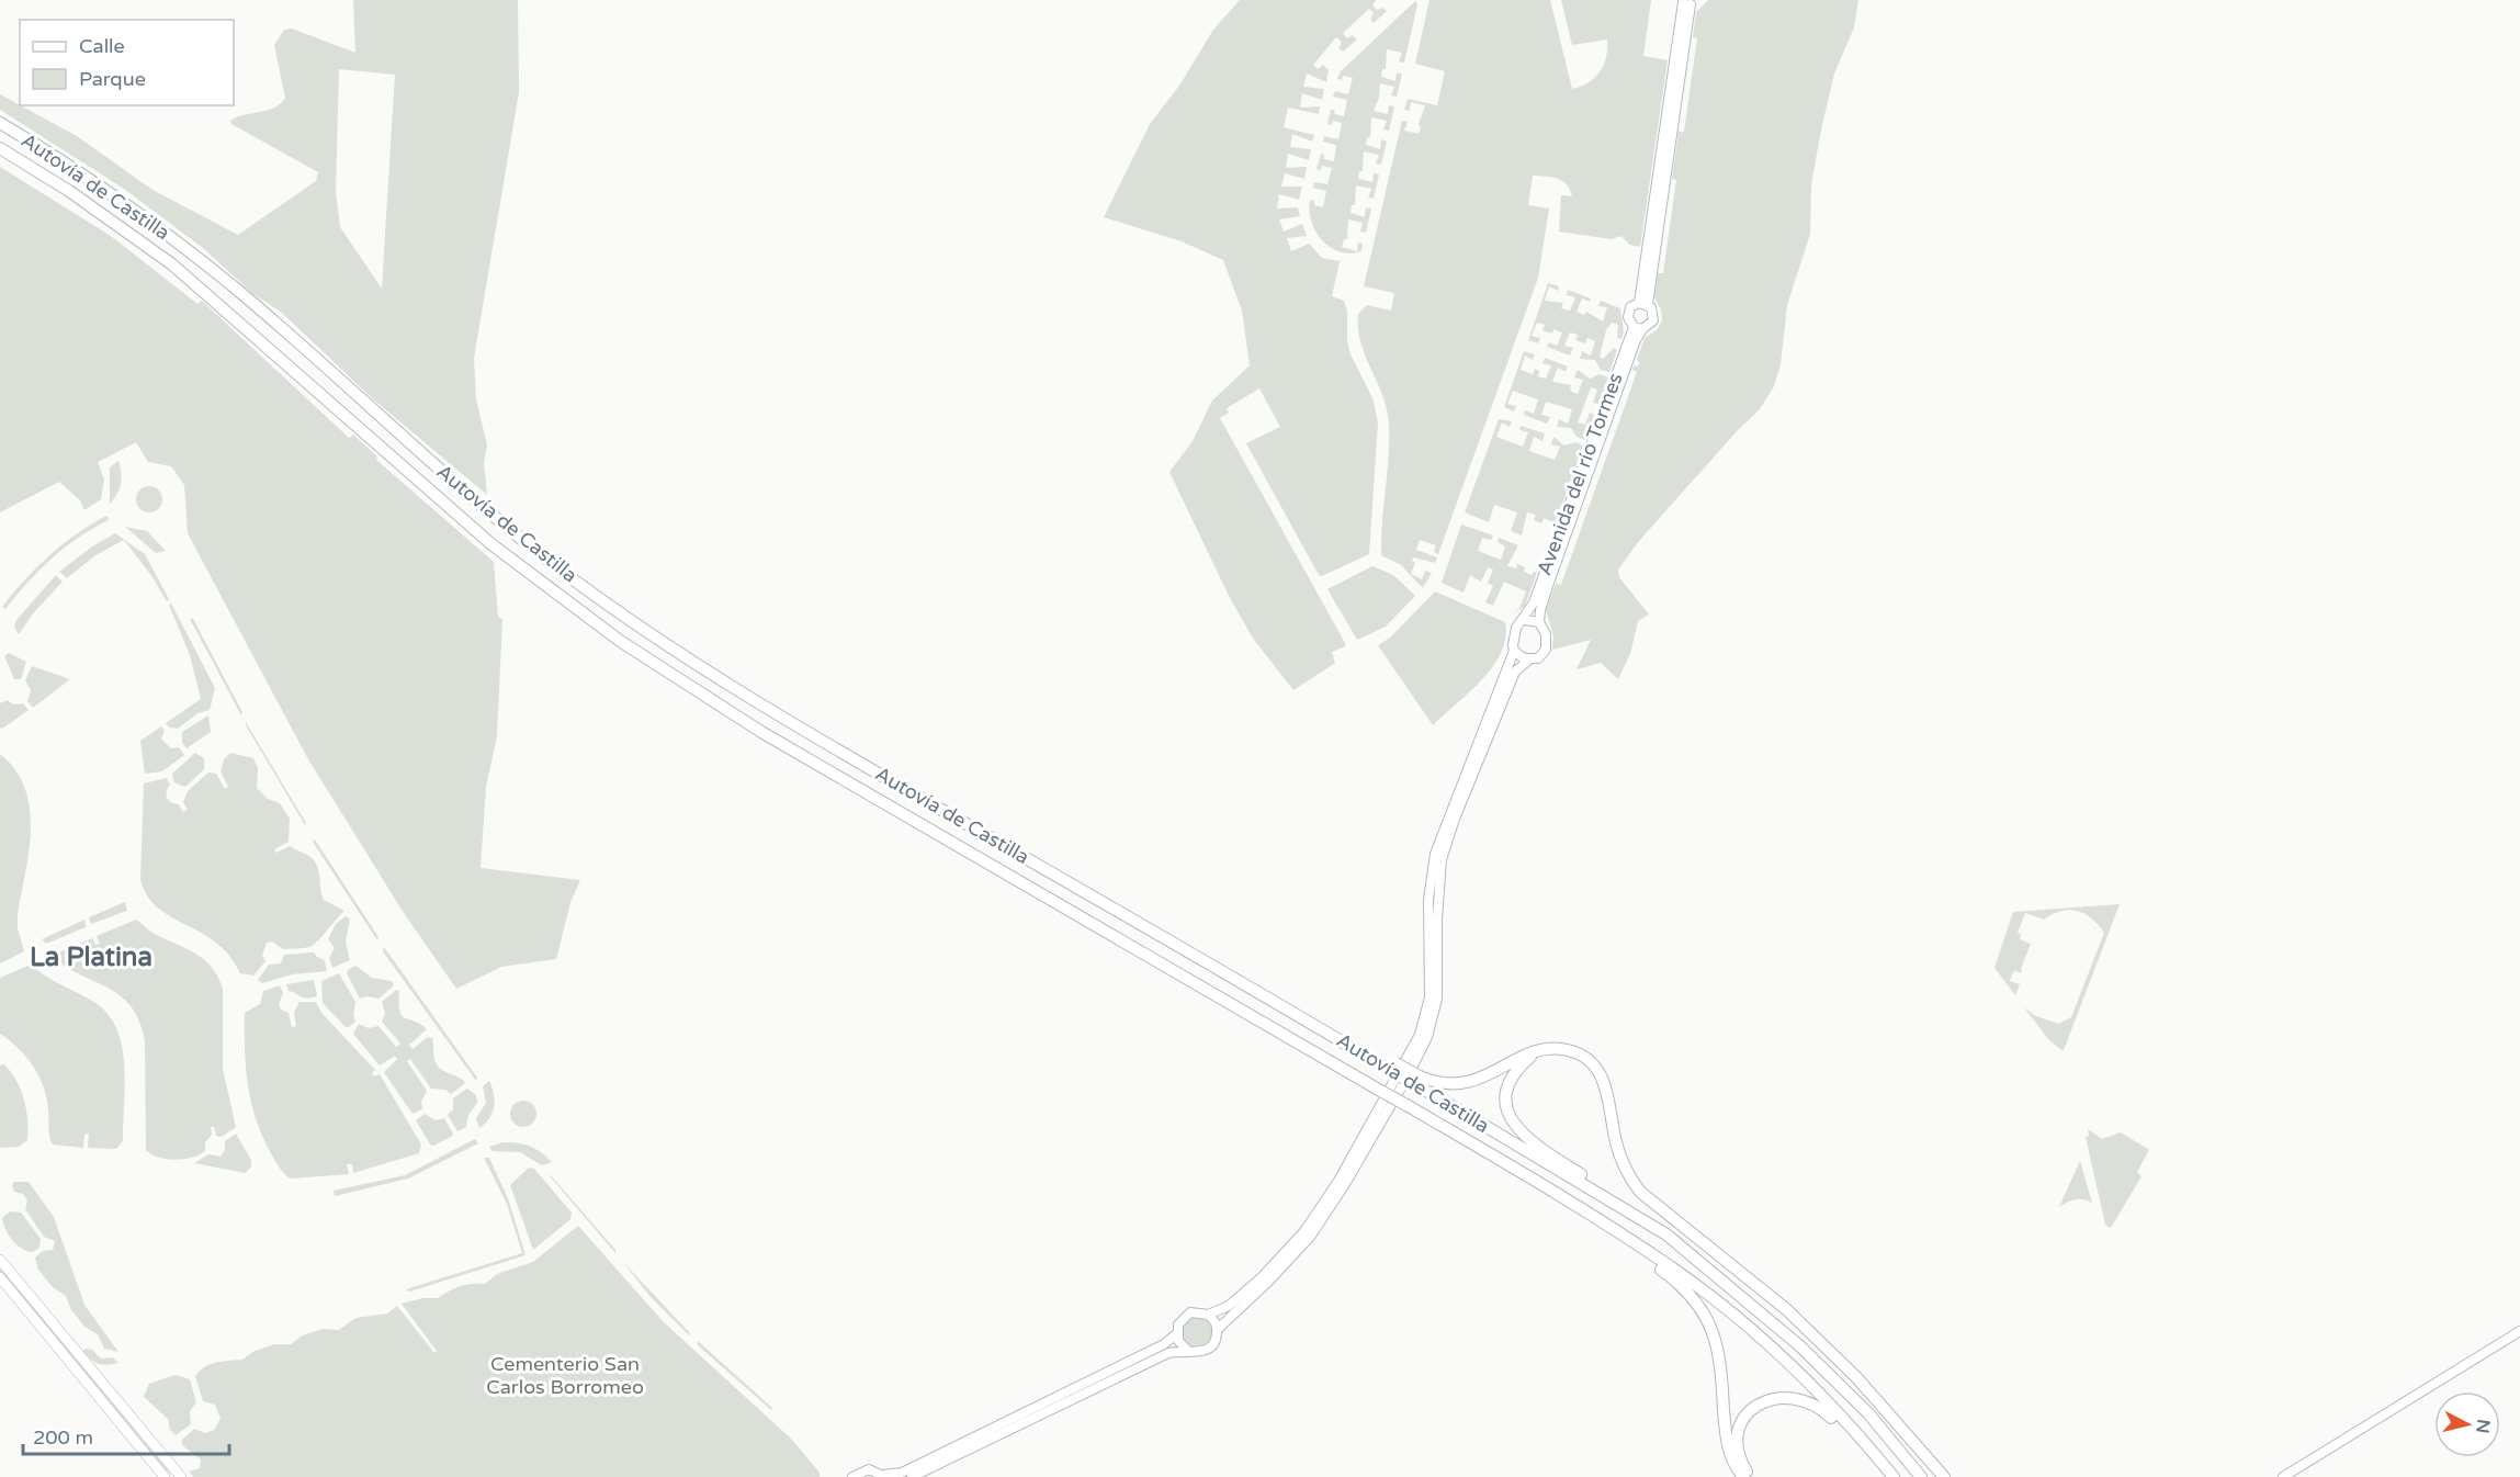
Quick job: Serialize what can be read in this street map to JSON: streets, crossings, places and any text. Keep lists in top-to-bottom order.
{
  "streets": {
    "highway": ["Autovía de Castilla"],
    "main road": ["Avenida del río Tormes"]
  },
  "districts": ["La Platina"],
  "parks": ["Cementerio San Carlos Borromeo"],
  "legend": ["Calle", "Parque"],
  "scale_bar": "200 m",
  "north": "right"
}
